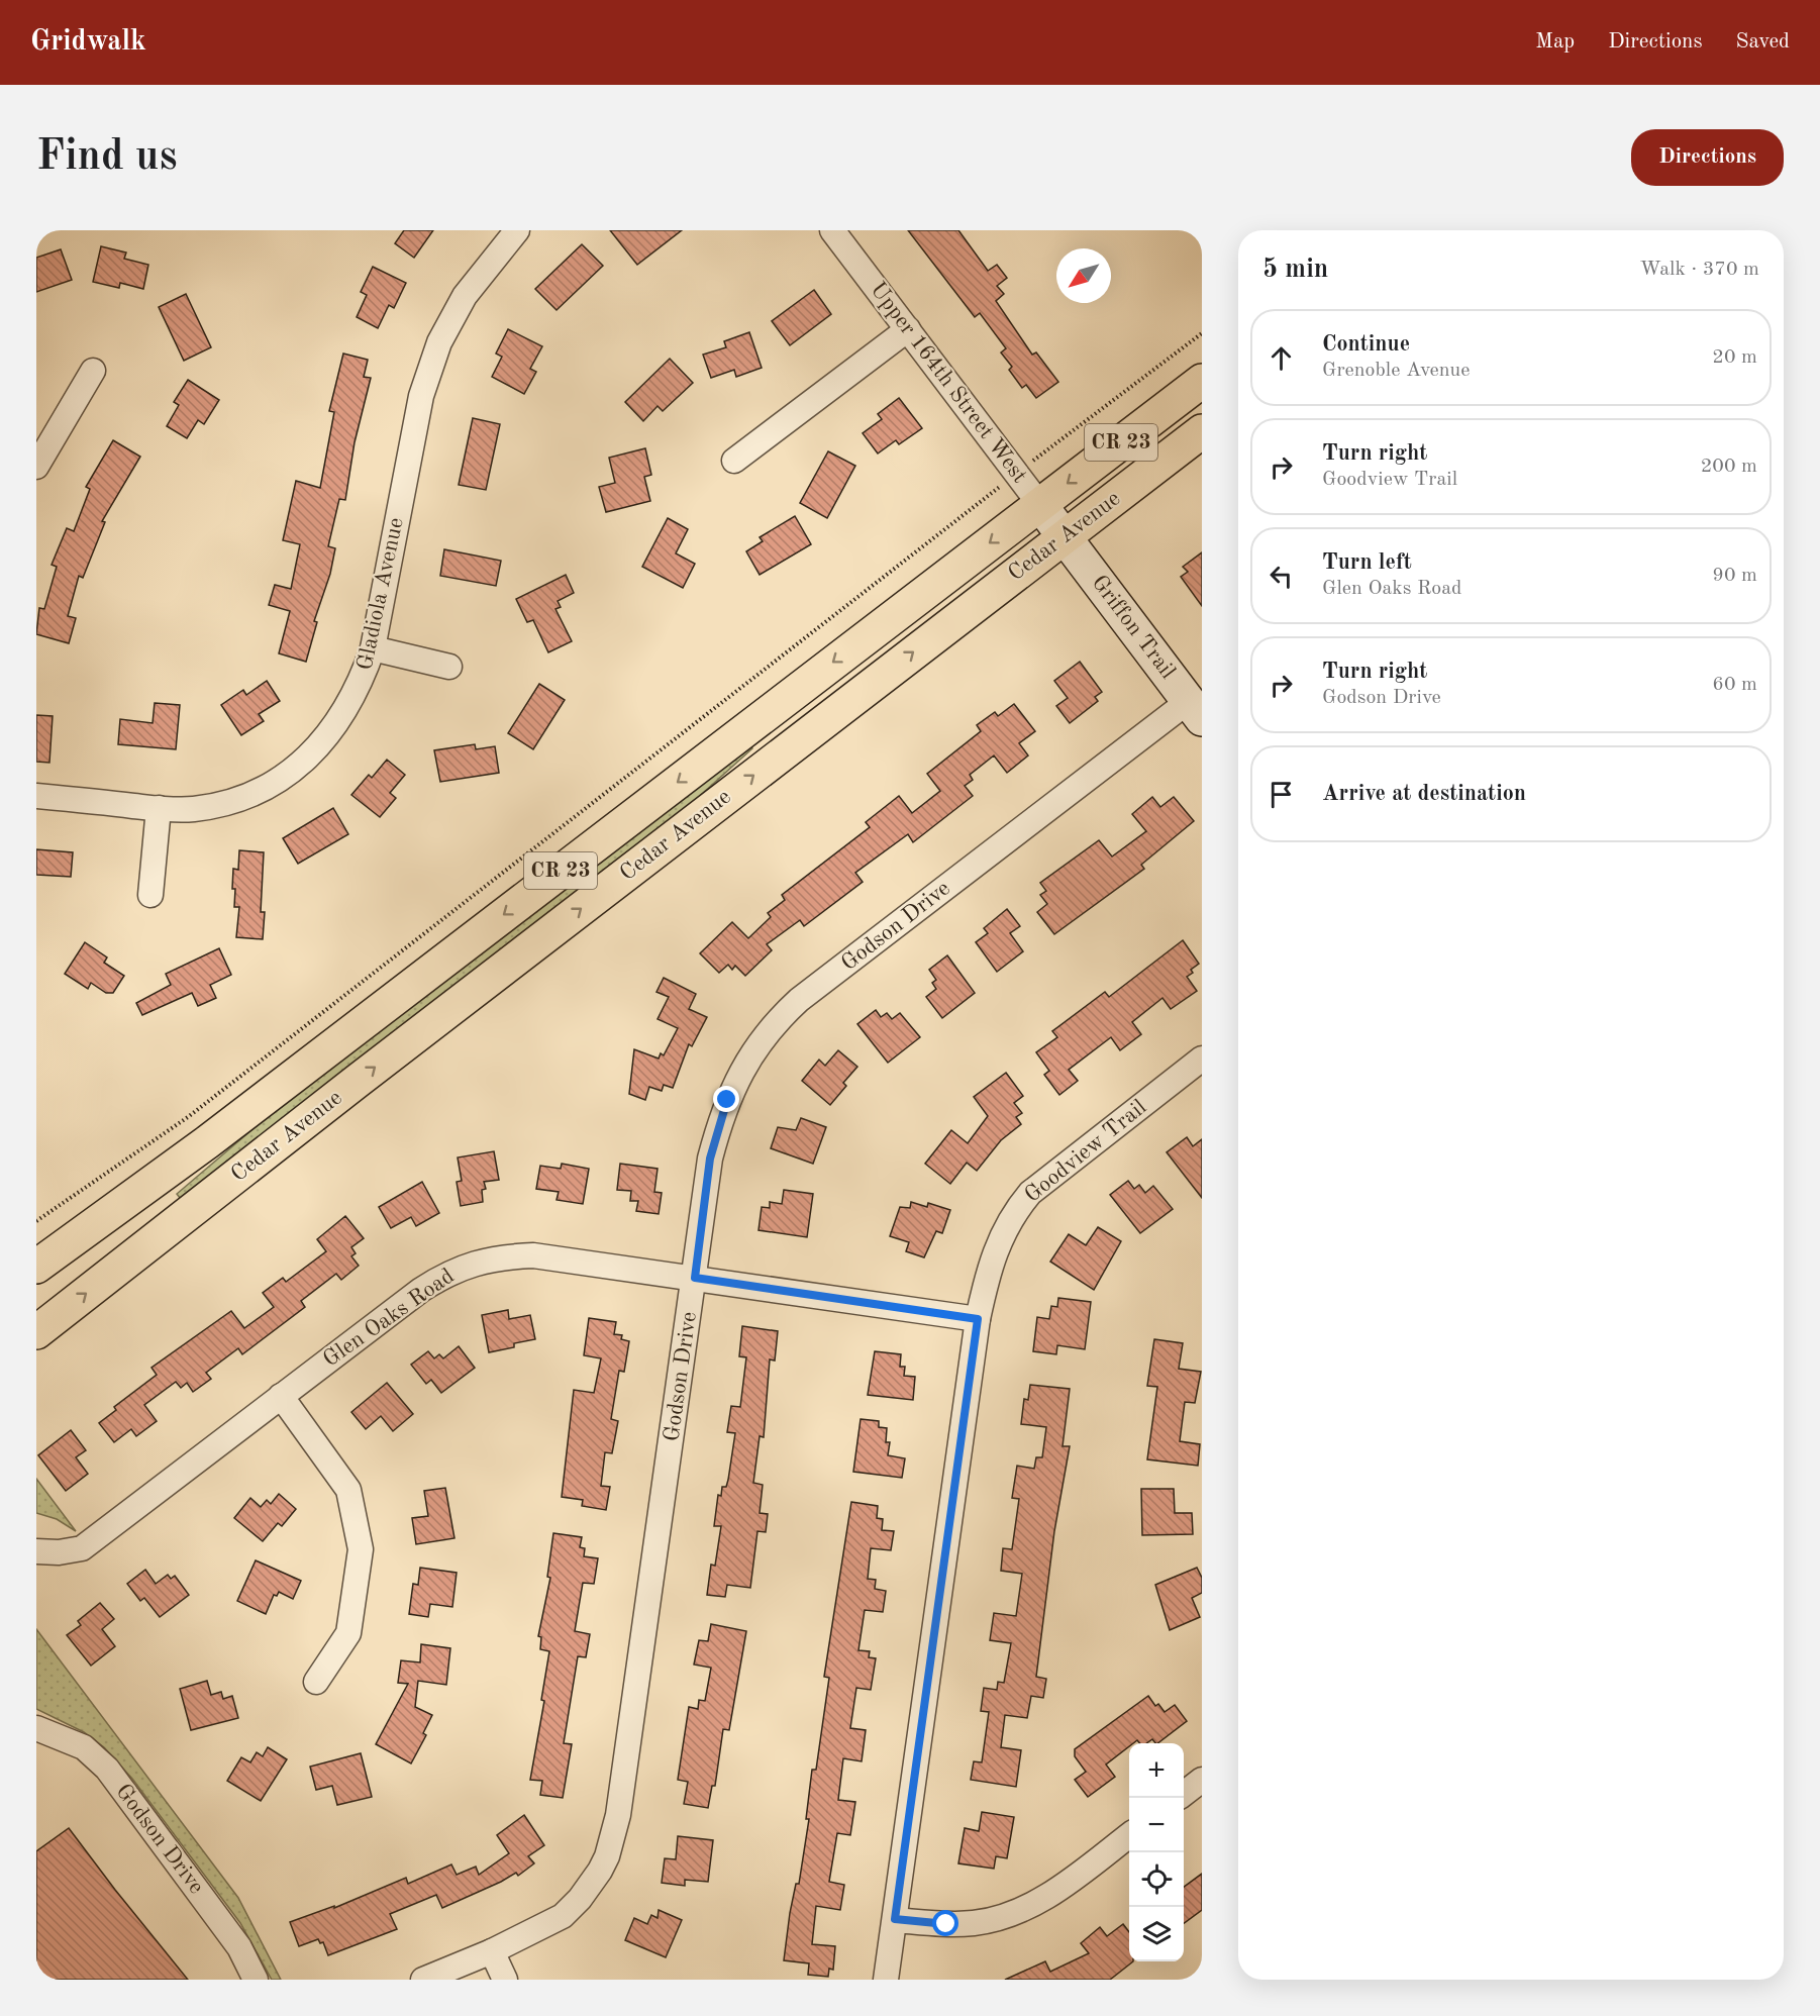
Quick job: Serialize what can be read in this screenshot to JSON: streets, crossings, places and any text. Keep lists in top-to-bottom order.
{
  "streets": {
    "main road": ["CR 23", "Cedar Avenue"],
    "street": [
      "Upper 164th Street West",
      "Gladiola Avenue",
      "Griffon Trail",
      "Godson Drive",
      "Goodview Trail",
      "Glen Oaks Road"
    ]
  },
  "crossings": [
    ["Upper 164th Street West", "Cedar Avenue"],
    ["Upper 164th Street West", "Griffon Trail"],
    ["Cedar Avenue", "Griffon Trail"],
    ["Griffon Trail", "Godson Drive"],
    ["Godson Drive", "Glen Oaks Road"],
    ["Goodview Trail", "Glen Oaks Road"]
  ],
  "north": "bottom left",
  "page": {
    "header": "Gridwalk",
    "nav": ["Map", "Directions", "Saved"],
    "buttons": "Directions",
    "title": "Find us",
    "heading": ["5 min", "Walk · 370 m"],
    "list": [
      ["Continue", "Grenoble Avenue", "20 m"],
      ["Turn right", "Goodview Trail", "200 m"],
      ["Turn left", "Glen Oaks Road", "90 m"],
      ["Turn right", "Godson Drive", "60 m"],
      "Arrive at destination"
    ],
    "map_buttons": ["+", "−"]
  }
}
